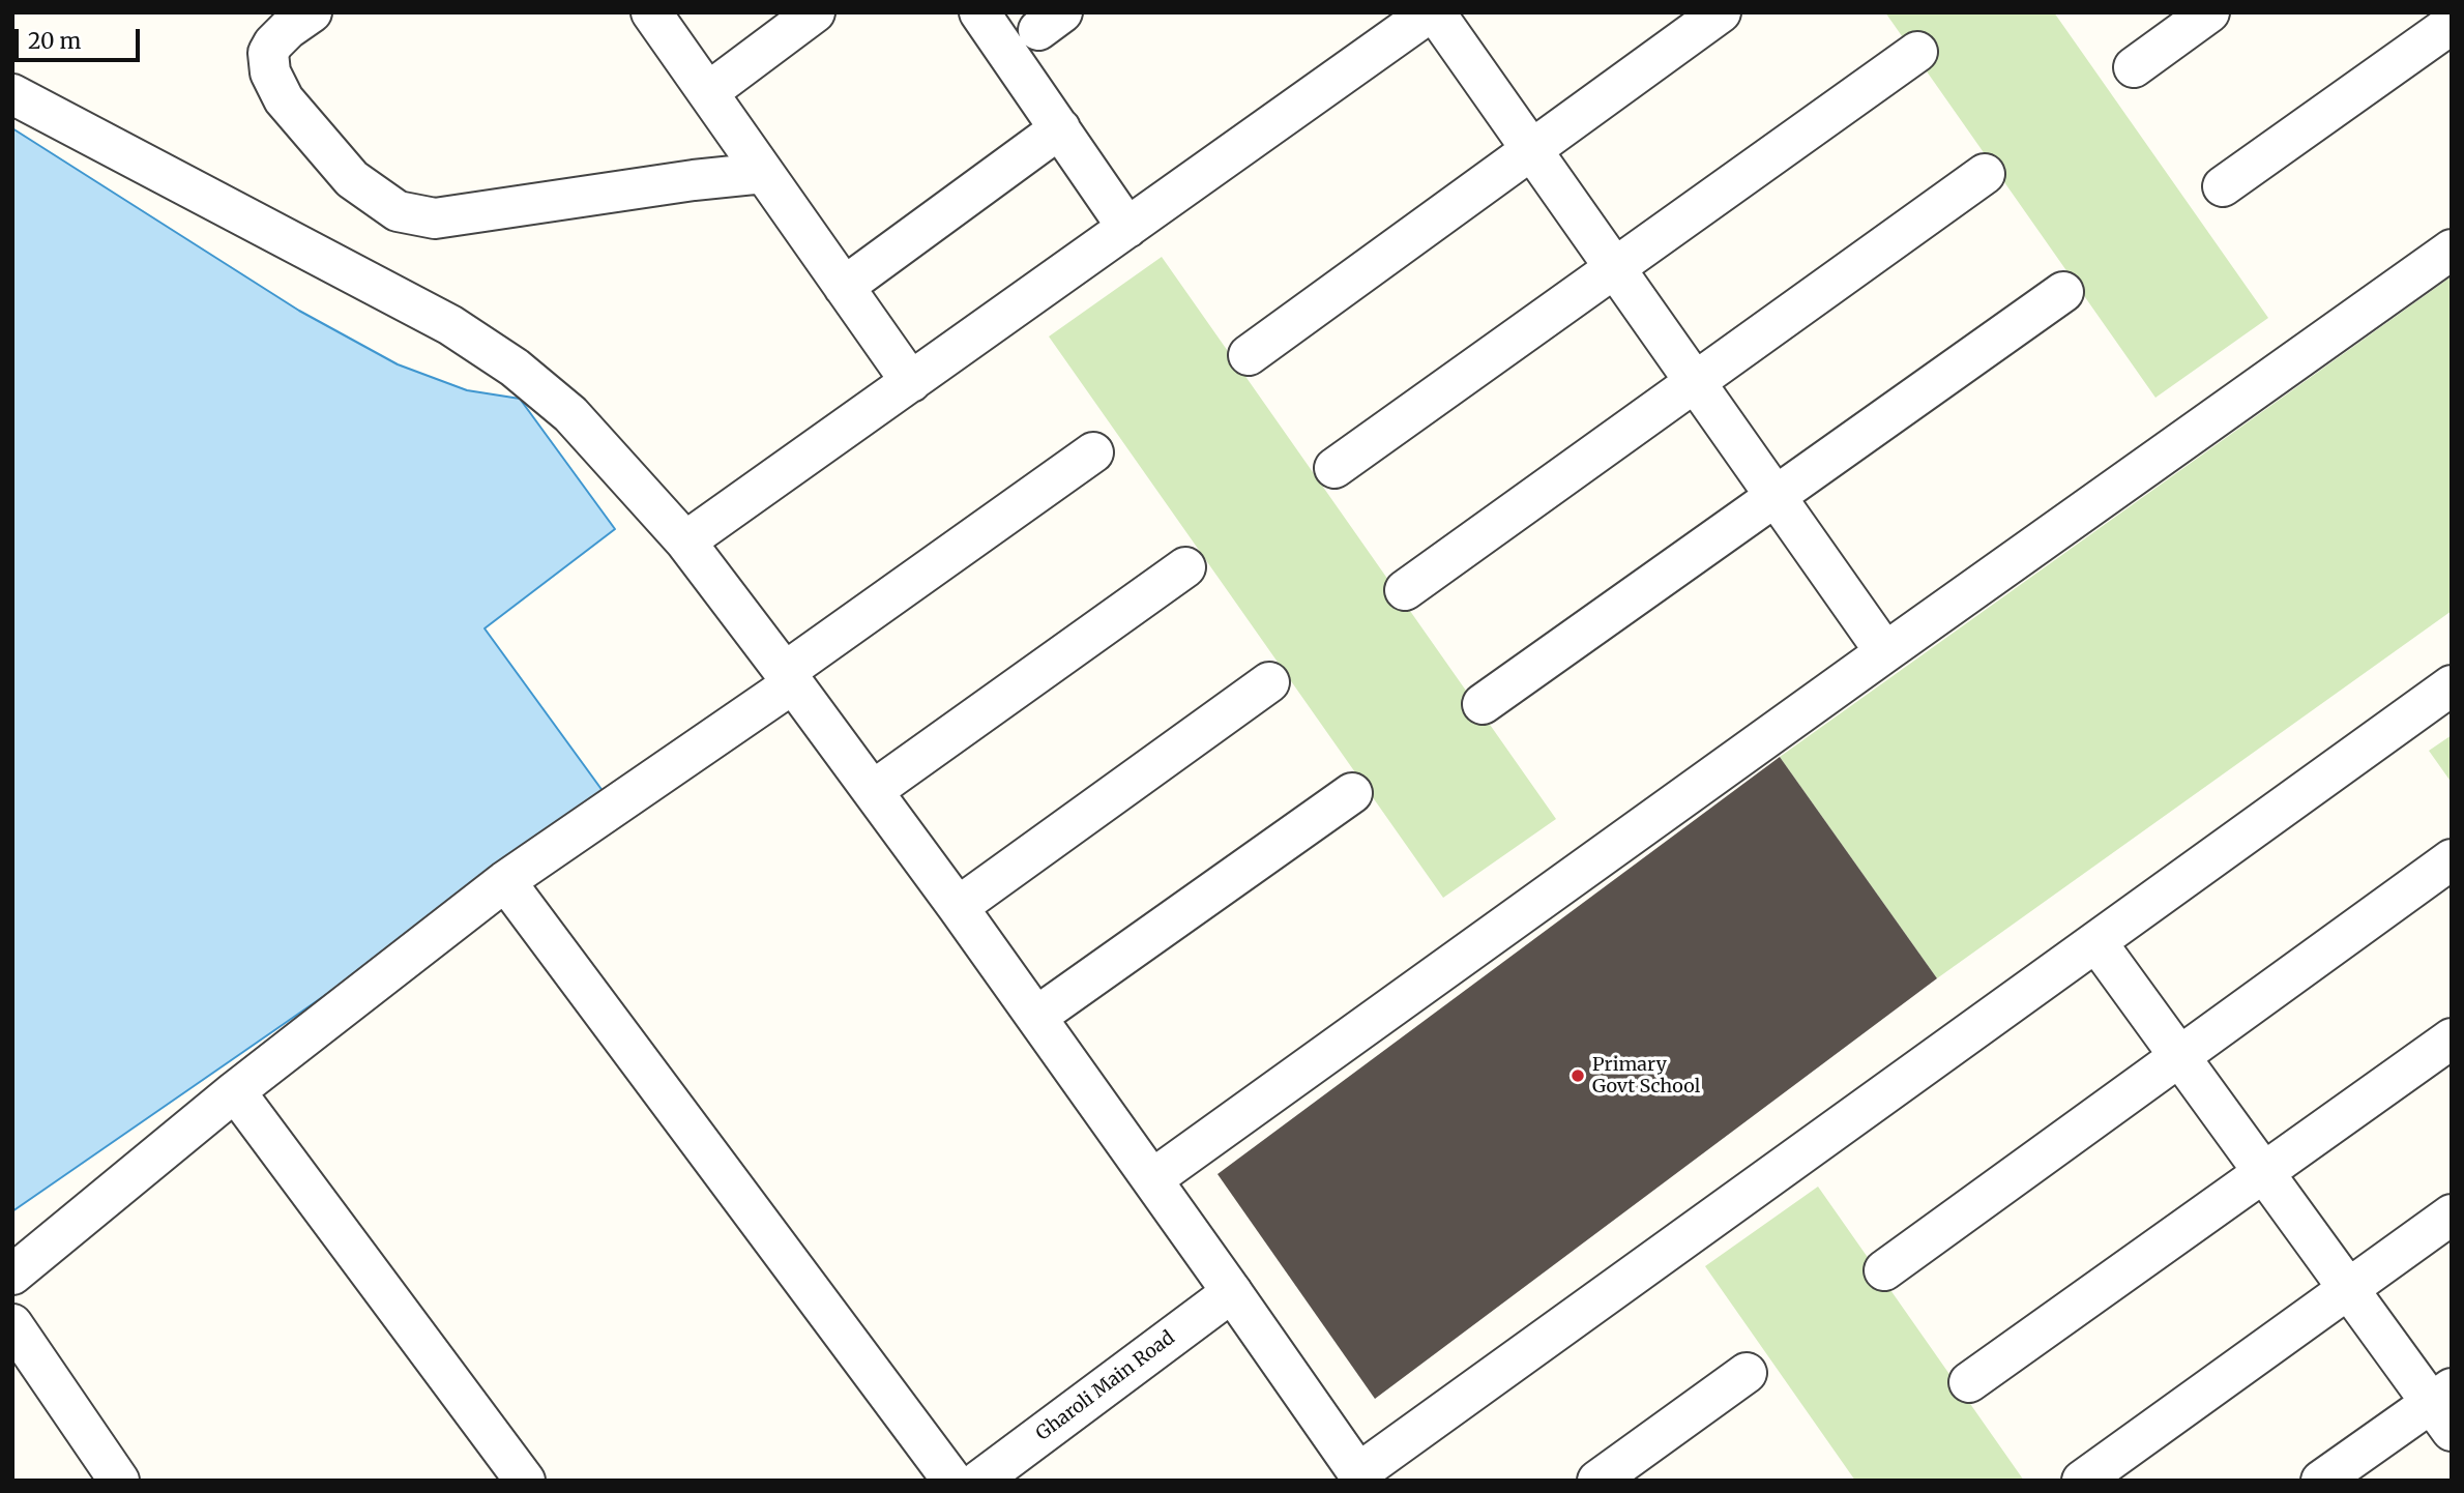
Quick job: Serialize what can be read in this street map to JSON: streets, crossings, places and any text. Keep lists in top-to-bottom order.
{
  "streets": {
    "street": ["Gharoli Main Road"]
  },
  "places": ["Primary Govt School"],
  "scale_bar": "20 m"
}
